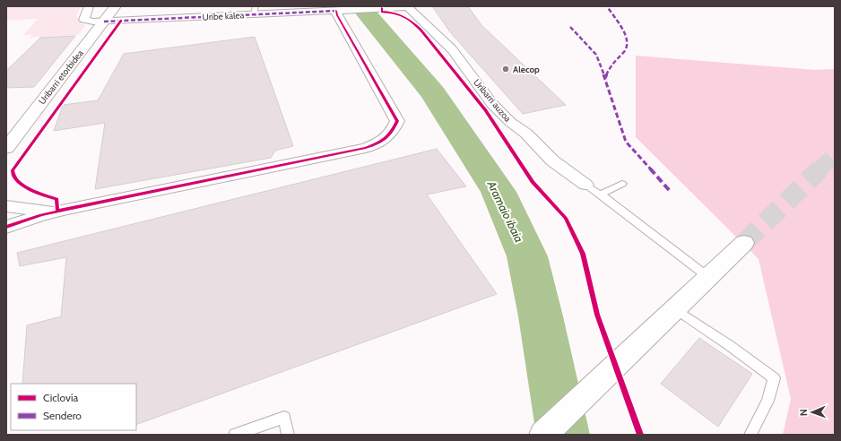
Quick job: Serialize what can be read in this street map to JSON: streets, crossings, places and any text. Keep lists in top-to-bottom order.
{
  "streets": {
    "street": ["Uribe kalea", "Uribarri etorbidea", "Uribarri auzoa"]
  },
  "crossings": [
    ["Uribe kalea", "Uribarri etorbidea"],
    ["Uribe kalea", "Uribarri auzoa"]
  ],
  "water": ["Aramaio ibaia"],
  "places": ["Alecop"],
  "legend": ["Ciclovía", "Sendero"],
  "north": "left"
}
